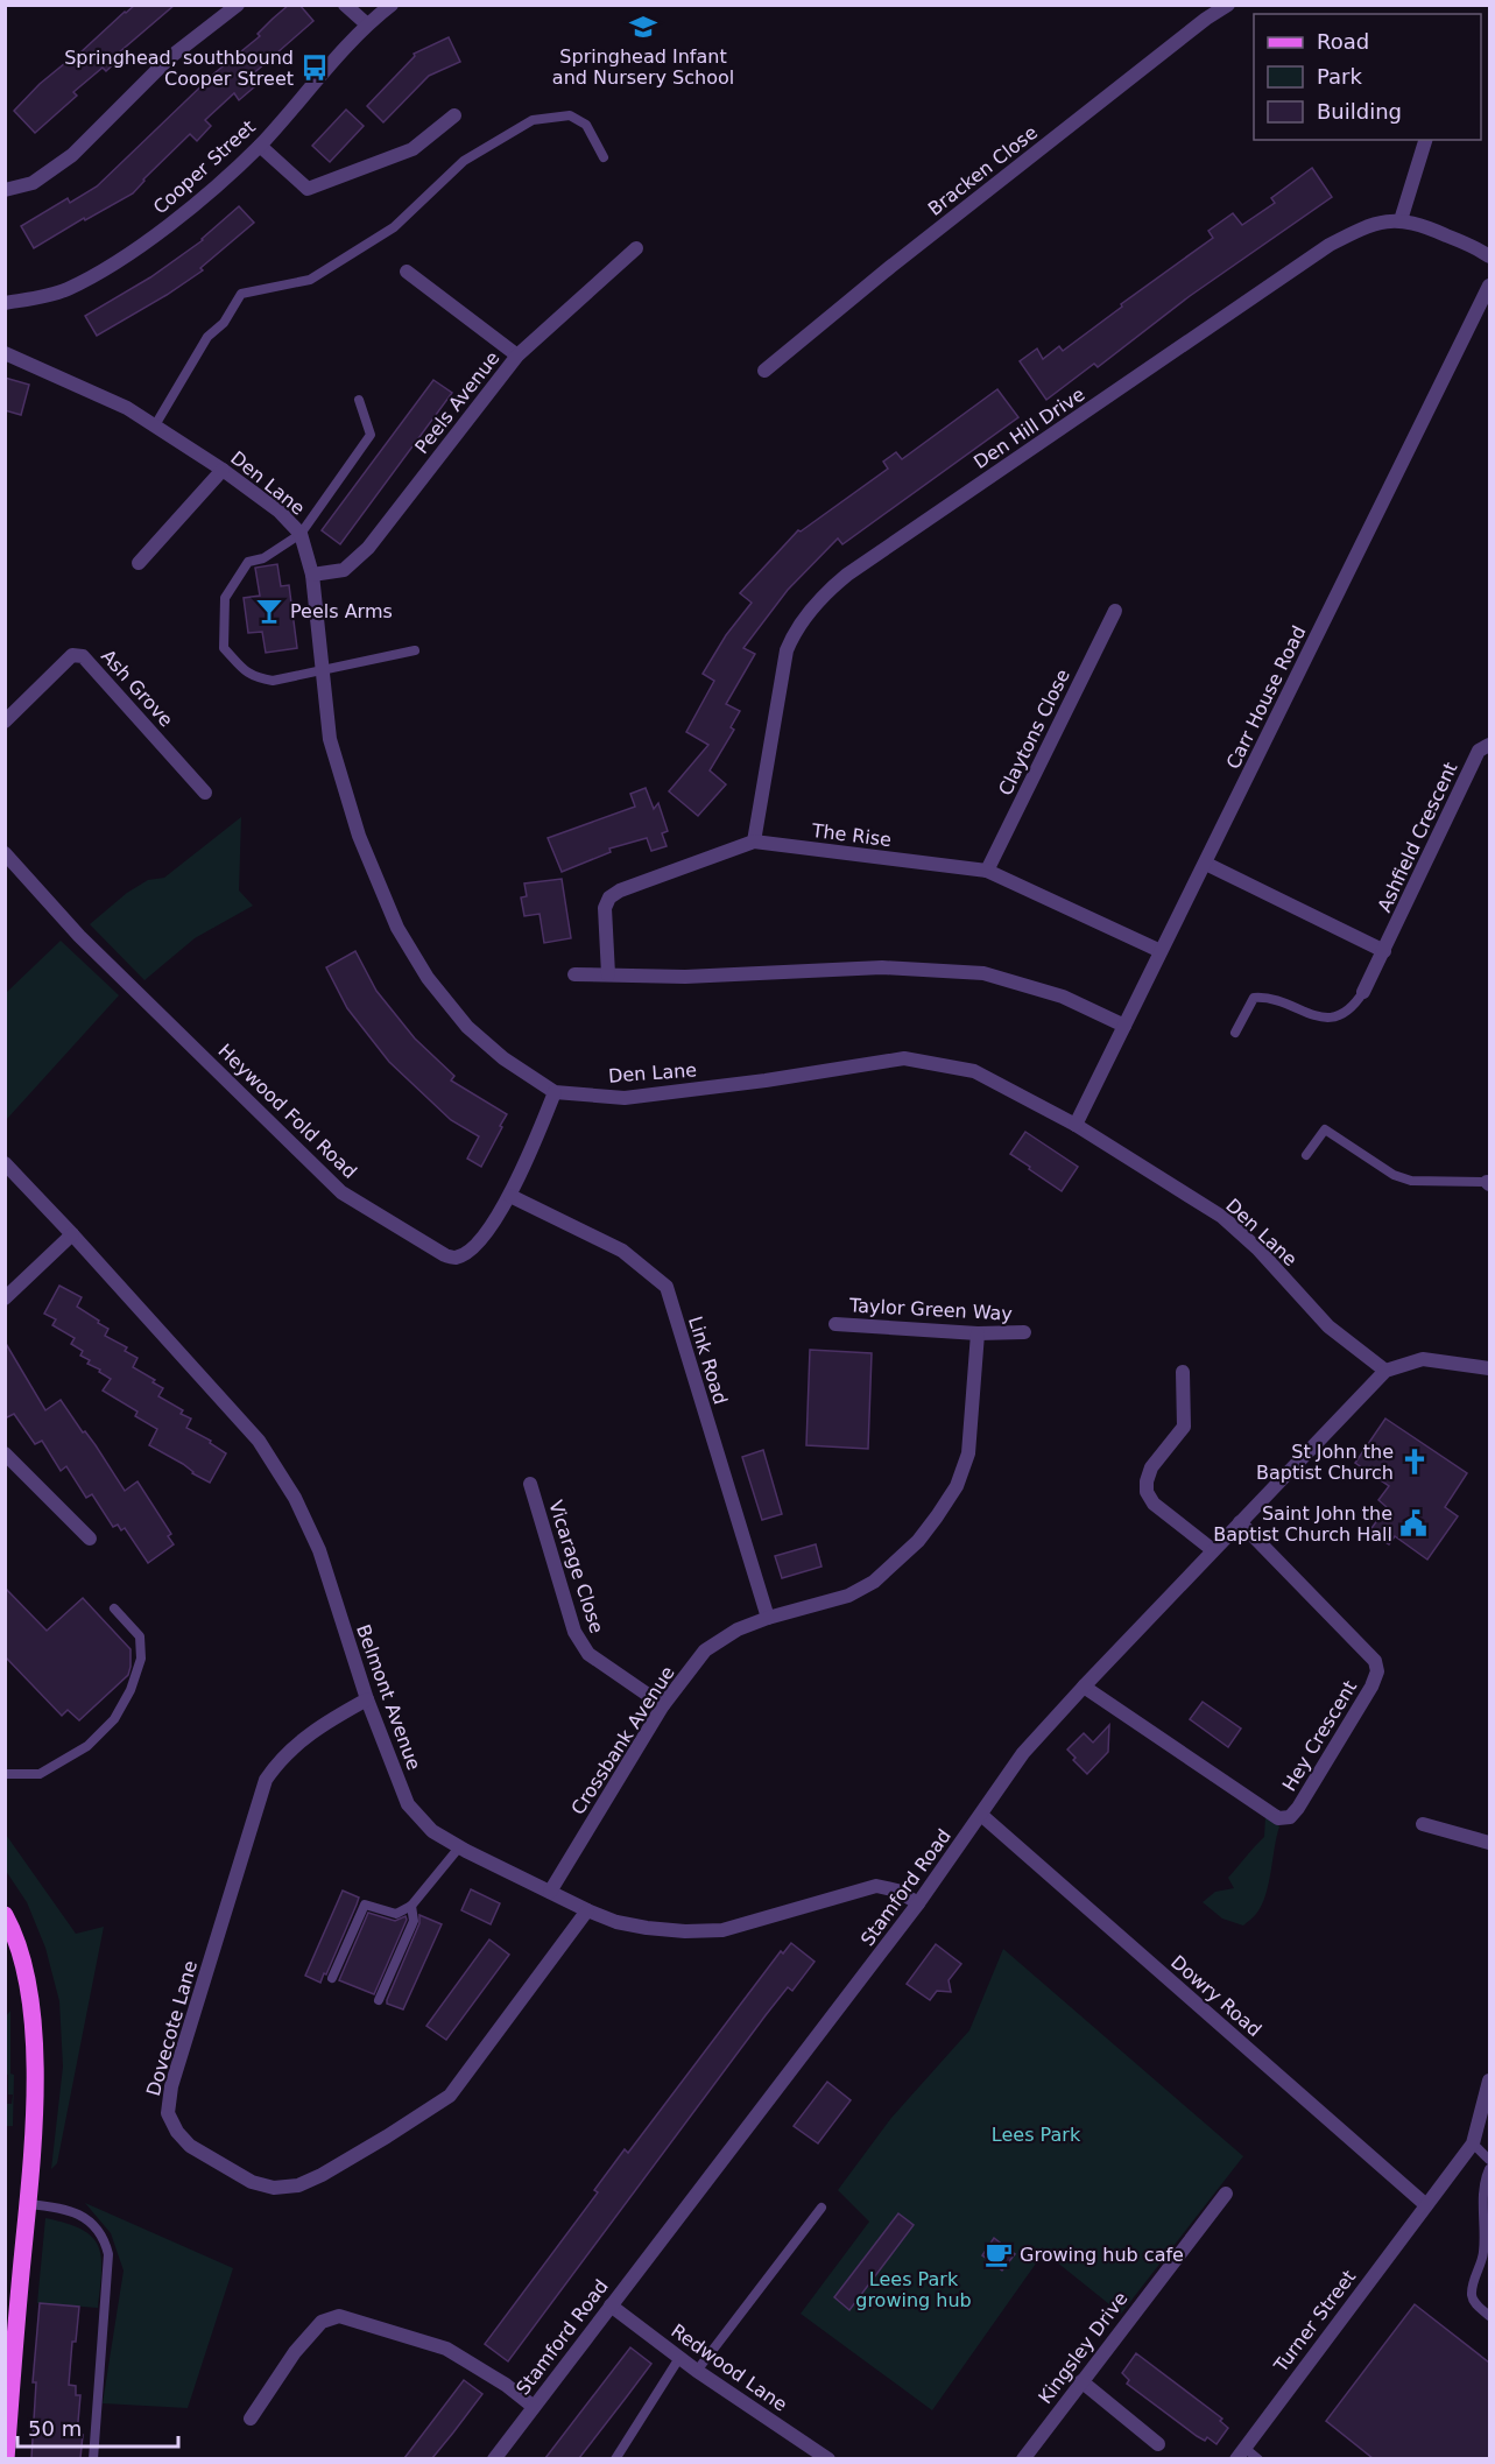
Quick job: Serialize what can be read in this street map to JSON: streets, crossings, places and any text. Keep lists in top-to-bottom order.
{
  "streets": {
    "street": [
      "Cooper Street",
      "Bracken Close",
      "Peels Avenue",
      "Den Hill Drive",
      "Den Lane",
      "Ash Grove",
      "Carr House Road",
      "Claytons Close",
      "The Rise",
      "Ashfield Crescent",
      "Heywood Fold Road",
      "Taylor Green Way",
      "Link Road",
      "Vicarage Close",
      "Belmont Avenue",
      "Hey Crescent",
      "Crossbank Avenue",
      "Stamford Road",
      "Dowry Road",
      "Dovecote Lane",
      "Turner Street",
      "Kingsley Drive",
      "Redwood Lane"
    ]
  },
  "crossings": [
    ["Peels Avenue", "Den Lane"],
    ["Den Hill Drive", "The Rise"],
    ["Den Lane", "Carr House Road"],
    ["Den Lane", "Heywood Fold Road"],
    ["Den Lane", "Stamford Road"],
    ["Carr House Road", "The Rise"],
    ["Claytons Close", "The Rise"],
    ["Heywood Fold Road", "Link Road"],
    ["Taylor Green Way", "Crossbank Avenue"],
    ["Link Road", "Crossbank Avenue"],
    ["Vicarage Close", "Crossbank Avenue"],
    ["Belmont Avenue", "Crossbank Avenue"],
    ["Belmont Avenue", "Stamford Road"],
    ["Belmont Avenue", "Dovecote Lane"],
    ["Hey Crescent", "Stamford Road"],
    ["Stamford Road", "Dowry Road"],
    ["Stamford Road", "Redwood Lane"],
    ["Dowry Road", "Turner Street"]
  ],
  "parks": ["Lees Park", "Lees Park growing hub"],
  "places": {
    "school or university": ["Springhead Infant and Nursery School"],
    "bus stop": ["Springhead, southbound Cooper Street"],
    "bar": ["Peels Arms"],
    "church": ["St John the Baptist Church"],
    "public building": ["Saint John the Baptist Church Hall"],
    "cafe": ["Growing hub cafe"]
  },
  "legend": ["Road", "Park", "Building"],
  "scale_bar": "50 m"
}
